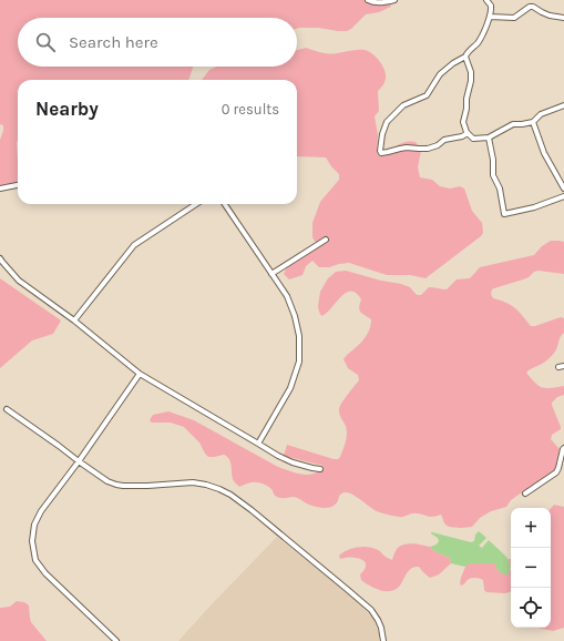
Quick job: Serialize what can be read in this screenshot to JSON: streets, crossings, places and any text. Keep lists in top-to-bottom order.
{
  "page": {
    "search": "Search here",
    "heading": ["Nearby", "0 results"],
    "map_buttons": ["+", "−"]
  }
}
